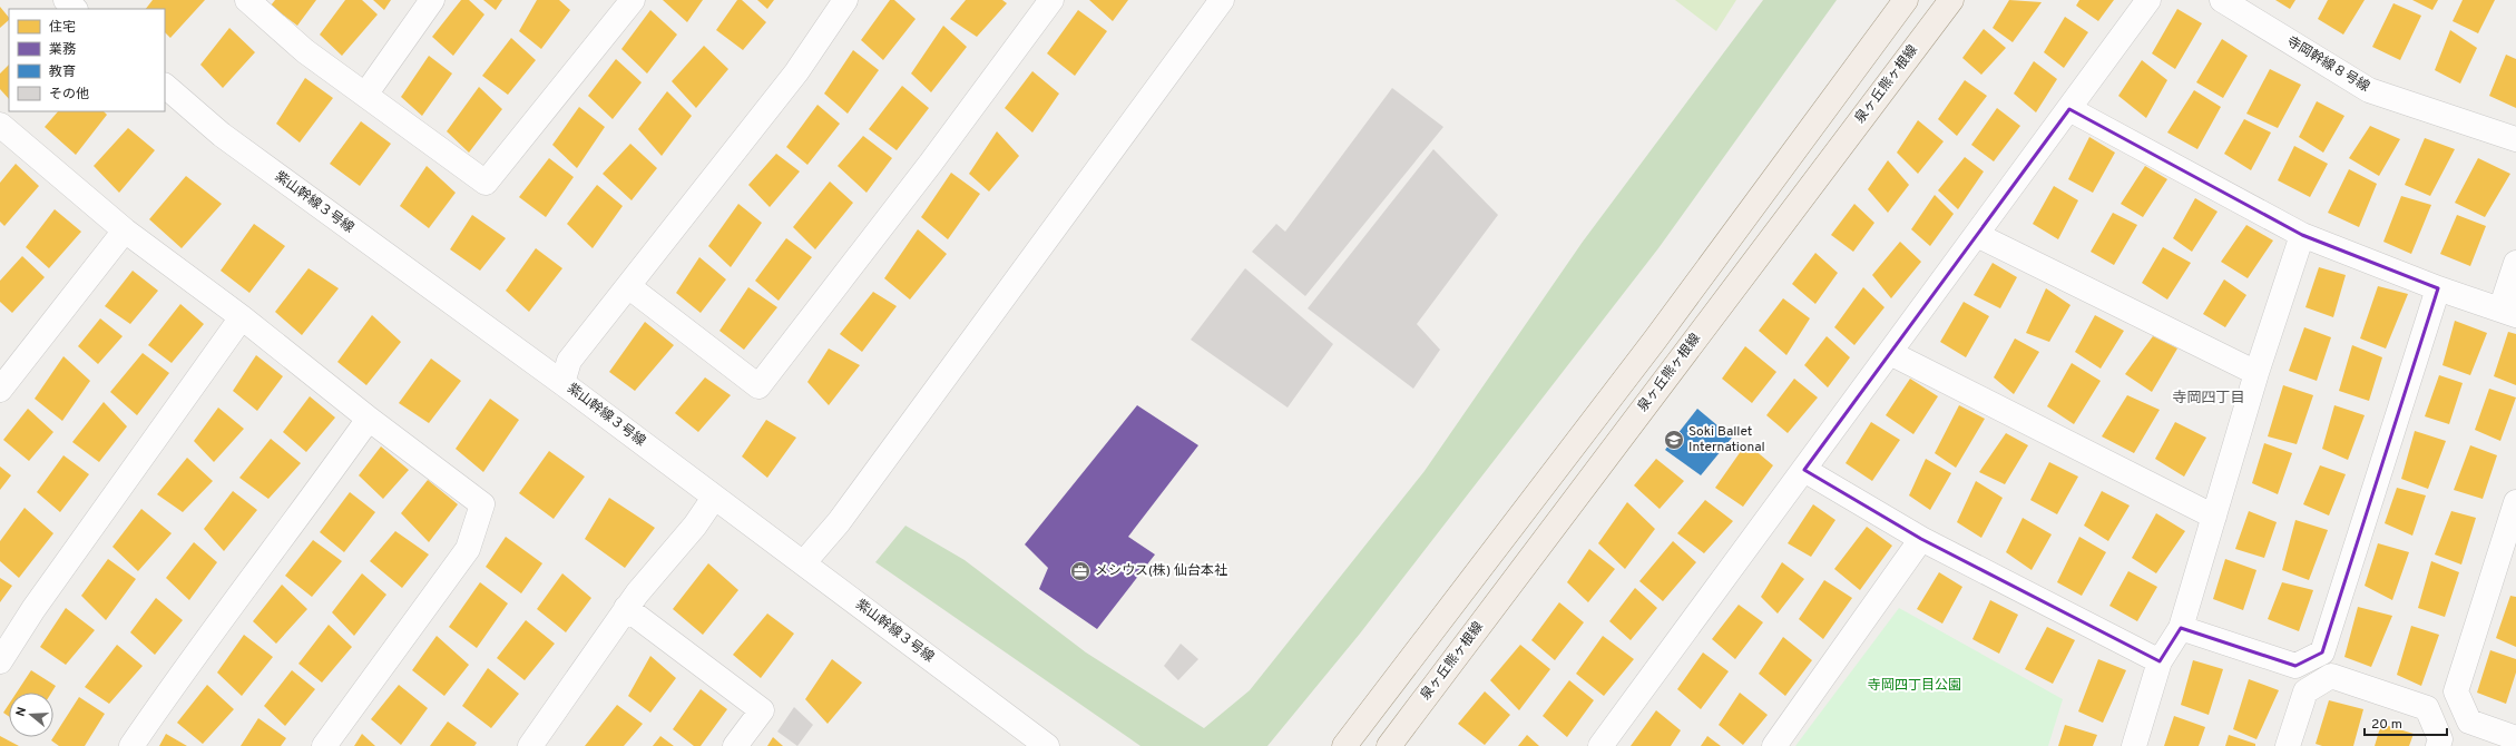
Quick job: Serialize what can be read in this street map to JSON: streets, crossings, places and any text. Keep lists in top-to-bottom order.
{
  "streets": {
    "main road": ["泉ヶ丘熊ヶ根線"],
    "street": ["寺岡幹線８号線", "紫山幹線３号線"]
  },
  "districts": ["寺岡四丁目"],
  "parks": ["寺岡四丁目公園"],
  "places": {
    "school or university": ["Soki Ballet International"],
    "office": ["メシウス(株) 仙台本社"]
  },
  "legend": [
    "住宅",
    "業務",
    "教育",
    "その他"
  ],
  "scale_bar": "20 m",
  "north": "left"
}
